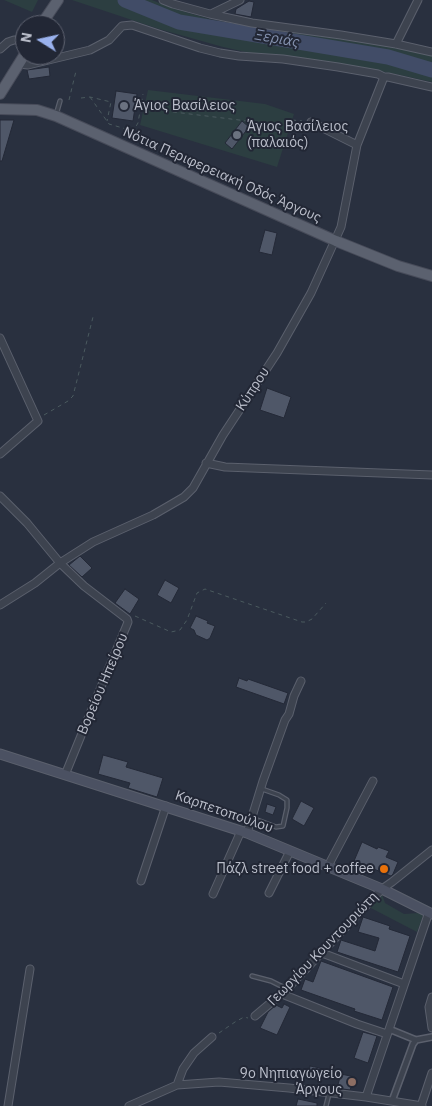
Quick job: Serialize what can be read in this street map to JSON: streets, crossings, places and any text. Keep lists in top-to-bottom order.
{
  "streets": {
    "main road": ["Νότια Περιφερειακή Οδός Άργους", "Καρπετοπούλου"],
    "street": ["Κύπρου", "Βορείου Ηπείρου", "Γεωργίου Κουντουριώτη"]
  },
  "crossings": [
    ["Νότια Περιφερειακή Οδός Άργους", "Κύπρου"],
    ["Κύπρου", "Βορείου Ηπείρου"],
    ["Βορείου Ηπείρου", "Καρπετοπούλου"],
    ["Καρπετοπούλου", "Γεωργίου Κουντουριώτη"]
  ],
  "water": ["Ξεριάς"],
  "places": [
    "Άγιος Βασίλειος",
    "Άγιος Βασίλειος (παλαιός)",
    "Πάζλ street food + coffee",
    "9ο Νηπιαγωγείο Άργους"
  ],
  "north": "left"
}
